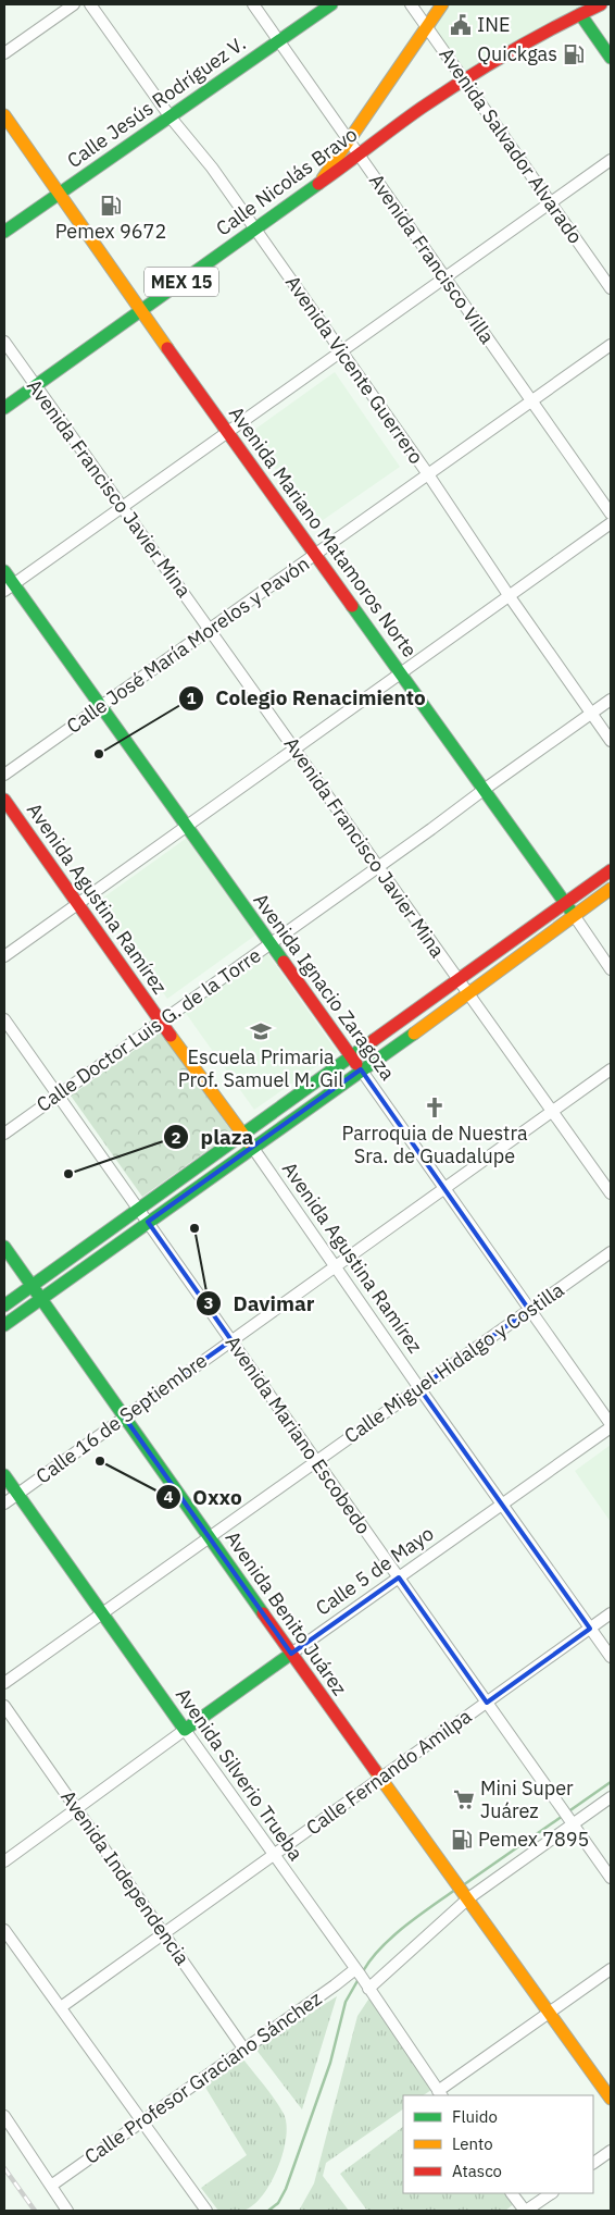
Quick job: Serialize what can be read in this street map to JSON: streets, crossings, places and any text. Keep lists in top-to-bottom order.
{
  "streets": {
    "street": [
      "Calle Jesús Rodríguez V.",
      "Avenida Salvador Alvarado",
      "Calle Nicolás Bravo",
      "Avenida Francisco Villa",
      "MEX 15",
      "Avenida Vicente Guerrero",
      "Avenida Francisco Javier Mina",
      "Avenida Mariano Matamoros Norte",
      "Calle José María Morelos y Pavón",
      "Avenida Agustina Ramírez",
      "Avenida Ignacio Zaragoza",
      "Calle Doctor Luis G. de la Torre",
      "Calle Miguel Hidalgo y Costilla",
      "Calle 16 de Septiembre",
      "Avenida Mariano Escobedo",
      "Calle 5 de Mayo",
      "Avenida Benito Juárez",
      "Calle Fernando Amilpa",
      "Avenida Silverio Trueba",
      "Avenida Independencia",
      "Calle Profesor Graciano Sánchez"
    ]
  },
  "crossings": [
    ["Calle Jesús Rodríguez V.", "Avenida Francisco Villa"],
    ["Calle Jesús Rodríguez V.", "Avenida Vicente Guerrero"],
    ["Calle Jesús Rodríguez V.", "Avenida Mariano Matamoros Norte"],
    ["Avenida Salvador Alvarado", "Calle Nicolás Bravo"],
    ["Calle Nicolás Bravo", "Avenida Francisco Villa"],
    ["Calle Nicolás Bravo", "Avenida Vicente Guerrero"],
    ["Calle Nicolás Bravo", "Avenida Francisco Javier Mina"],
    ["Calle Nicolás Bravo", "Avenida Mariano Matamoros Norte"],
    ["Avenida Francisco Villa", "Calle José María Morelos y Pavón"],
    ["Avenida Vicente Guerrero", "Calle José María Morelos y Pavón"],
    ["Avenida Vicente Guerrero", "Calle Doctor Luis G. de la Torre"],
    ["Avenida Francisco Javier Mina", "Calle José María Morelos y Pavón"],
    ["Avenida Francisco Javier Mina", "Calle Doctor Luis G. de la Torre"],
    ["Avenida Francisco Javier Mina", "Calle 16 de Septiembre"],
    ["Avenida Mariano Matamoros Norte", "Calle José María Morelos y Pavón"],
    ["Avenida Mariano Matamoros Norte", "Calle Doctor Luis G. de la Torre"],
    ["Calle José María Morelos y Pavón", "Avenida Ignacio Zaragoza"],
    ["Avenida Agustina Ramírez", "Calle Doctor Luis G. de la Torre"],
    ["Avenida Agustina Ramírez", "Calle Miguel Hidalgo y Costilla"],
    ["Avenida Agustina Ramírez", "Calle 16 de Septiembre"],
    ["Avenida Agustina Ramírez", "Calle 5 de Mayo"],
    ["Avenida Agustina Ramírez", "Calle Fernando Amilpa"],
    ["Avenida Ignacio Zaragoza", "Calle Doctor Luis G. de la Torre"],
    ["Avenida Ignacio Zaragoza", "Calle Miguel Hidalgo y Costilla"],
    ["Avenida Ignacio Zaragoza", "Calle 16 de Septiembre"],
    ["Avenida Ignacio Zaragoza", "Calle 5 de Mayo"],
    ["Calle Doctor Luis G. de la Torre", "Avenida Mariano Escobedo"],
    ["Calle Miguel Hidalgo y Costilla", "Avenida Mariano Escobedo"],
    ["Calle Miguel Hidalgo y Costilla", "Avenida Benito Juárez"],
    ["Calle Miguel Hidalgo y Costilla", "Avenida Silverio Trueba"],
    ["Calle 16 de Septiembre", "Avenida Mariano Escobedo"],
    ["Calle 16 de Septiembre", "Avenida Benito Juárez"],
    ["Calle 16 de Septiembre", "Avenida Silverio Trueba"],
    ["Avenida Mariano Escobedo", "Calle 5 de Mayo"],
    ["Avenida Mariano Escobedo", "Calle Fernando Amilpa"],
    ["Calle 5 de Mayo", "Avenida Benito Juárez"],
    ["Calle 5 de Mayo", "Avenida Silverio Trueba"],
    ["Calle 5 de Mayo", "Avenida Independencia"],
    ["Avenida Benito Juárez", "Calle Fernando Amilpa"],
    ["Calle Fernando Amilpa", "Avenida Silverio Trueba"],
    ["Calle Fernando Amilpa", "Avenida Independencia"],
    ["Avenida Silverio Trueba", "Calle Profesor Graciano Sánchez"],
    ["Avenida Independencia", "Calle Profesor Graciano Sánchez"]
  ],
  "places": {
    "public building": ["INE"],
    "fuel station": ["Quickgas", "Pemex 9672", "Pemex 7895"],
    "other": [
      "Colegio Renacimiento",
      "plaza",
      "Davimar",
      "Oxxo"
    ],
    "school or university": ["Escuela Primaria Prof. Samuel M. Gil"],
    "church": ["Parroquia de Nuestra Sra. de Guadalupe"],
    "supermarket": ["Mini Super Juárez"]
  },
  "legend": ["Fluido", "Lento", "Atasco"]
}
